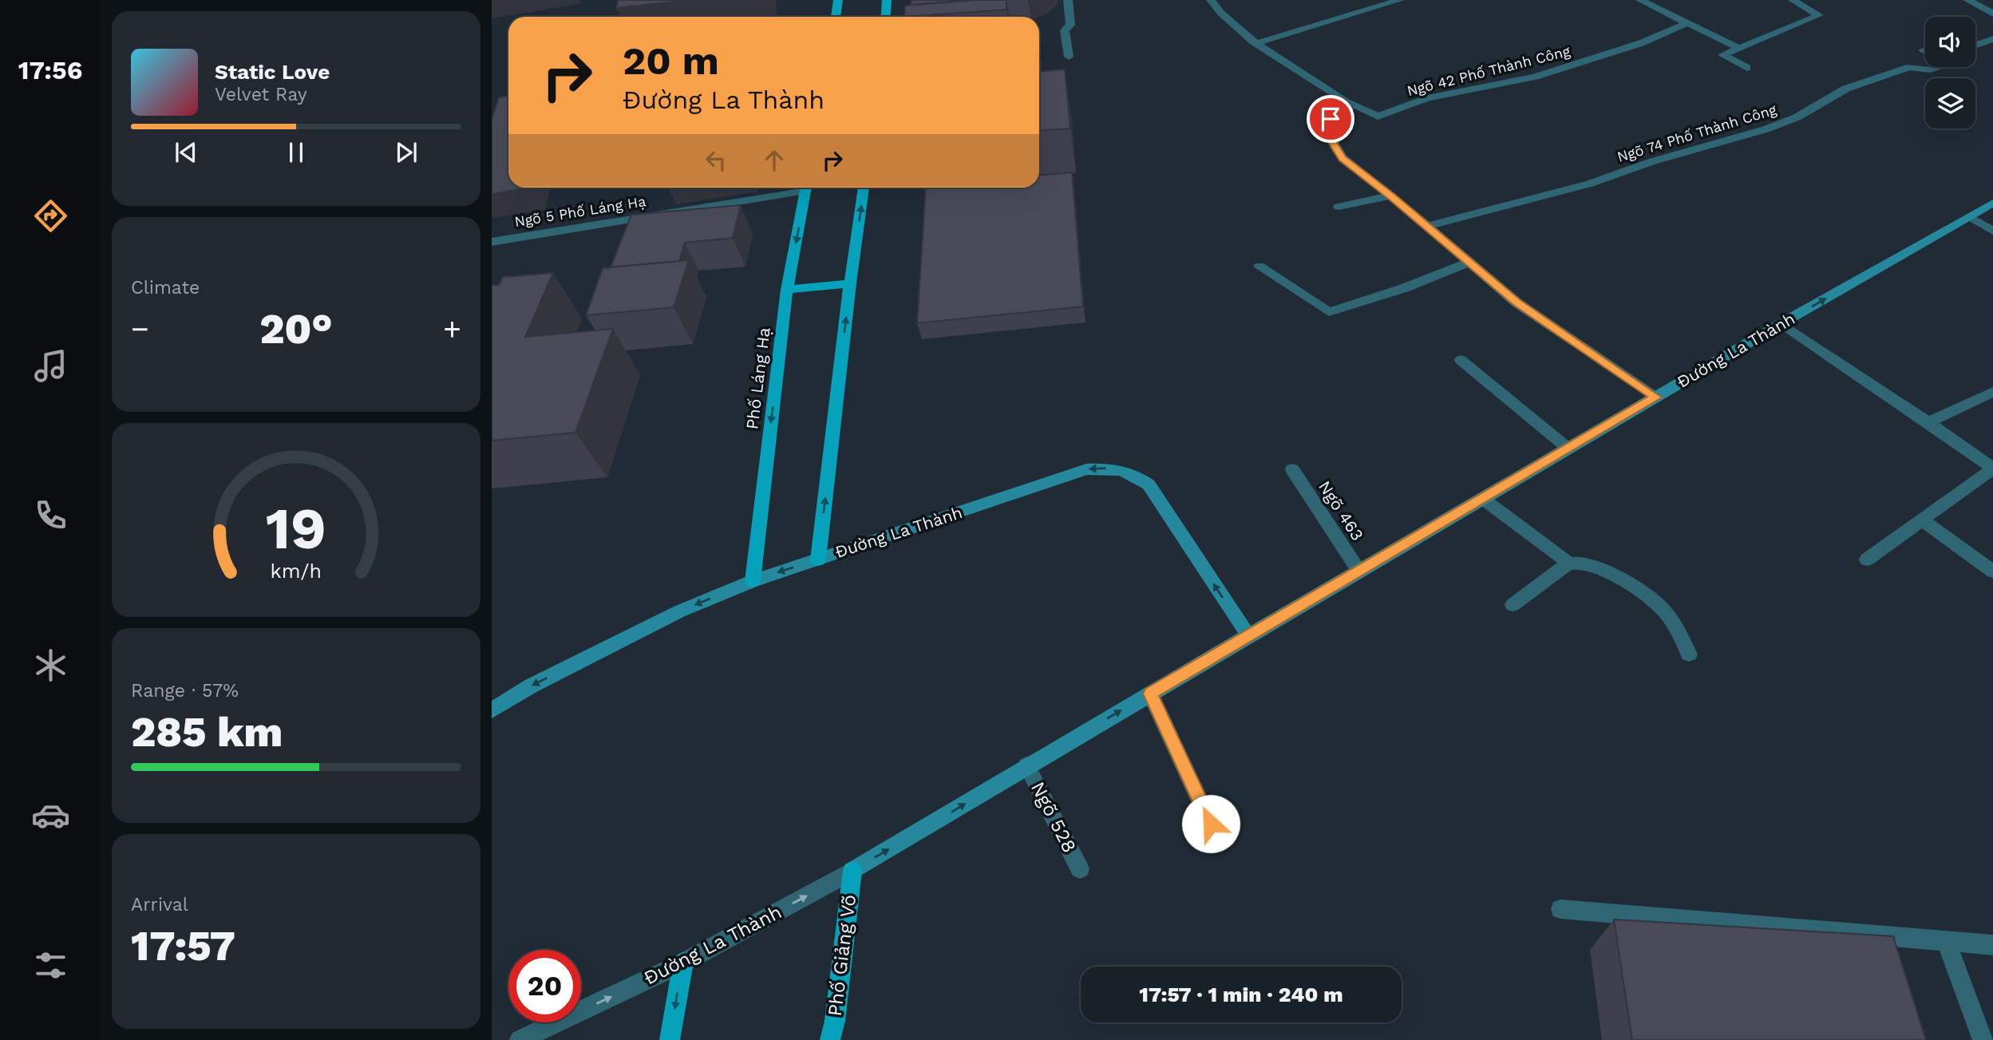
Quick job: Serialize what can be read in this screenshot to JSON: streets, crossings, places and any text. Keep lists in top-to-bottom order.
{
  "streets": {
    "main road": ["Đường La Thành", "Phố Láng Hạ", "Phố Giảng Võ"],
    "street": [
      "Ngõ 42 Phố Thành Công",
      "Ngõ 74 Phố Thành Công",
      "Ngõ 5 Phố Láng Hạ",
      "Ngõ 463",
      "Ngõ 528"
    ]
  },
  "crossings": [
    ["Đường La Thành", "Phố Láng Hạ"],
    ["Đường La Thành", "Ngõ 463"],
    ["Đường La Thành", "Ngõ 528"],
    ["Đường La Thành", "Phố Giảng Võ"]
  ],
  "page": {
    "tabs": "17:56",
    "turn": ["20 m", "Đường La Thành"],
    "song": ["Static Love", "Velvet Ray"],
    "tile": [
      "Climate",
      ["Range · 57%", "285 km"],
      ["Arrival", "17:57"]
    ],
    "heat": ["−", "20°", "+"],
    "limit": "20",
    "trip": "17:57 · 1 min · 240 m",
    "gauge": ["19", "km/h"]
  }
}
